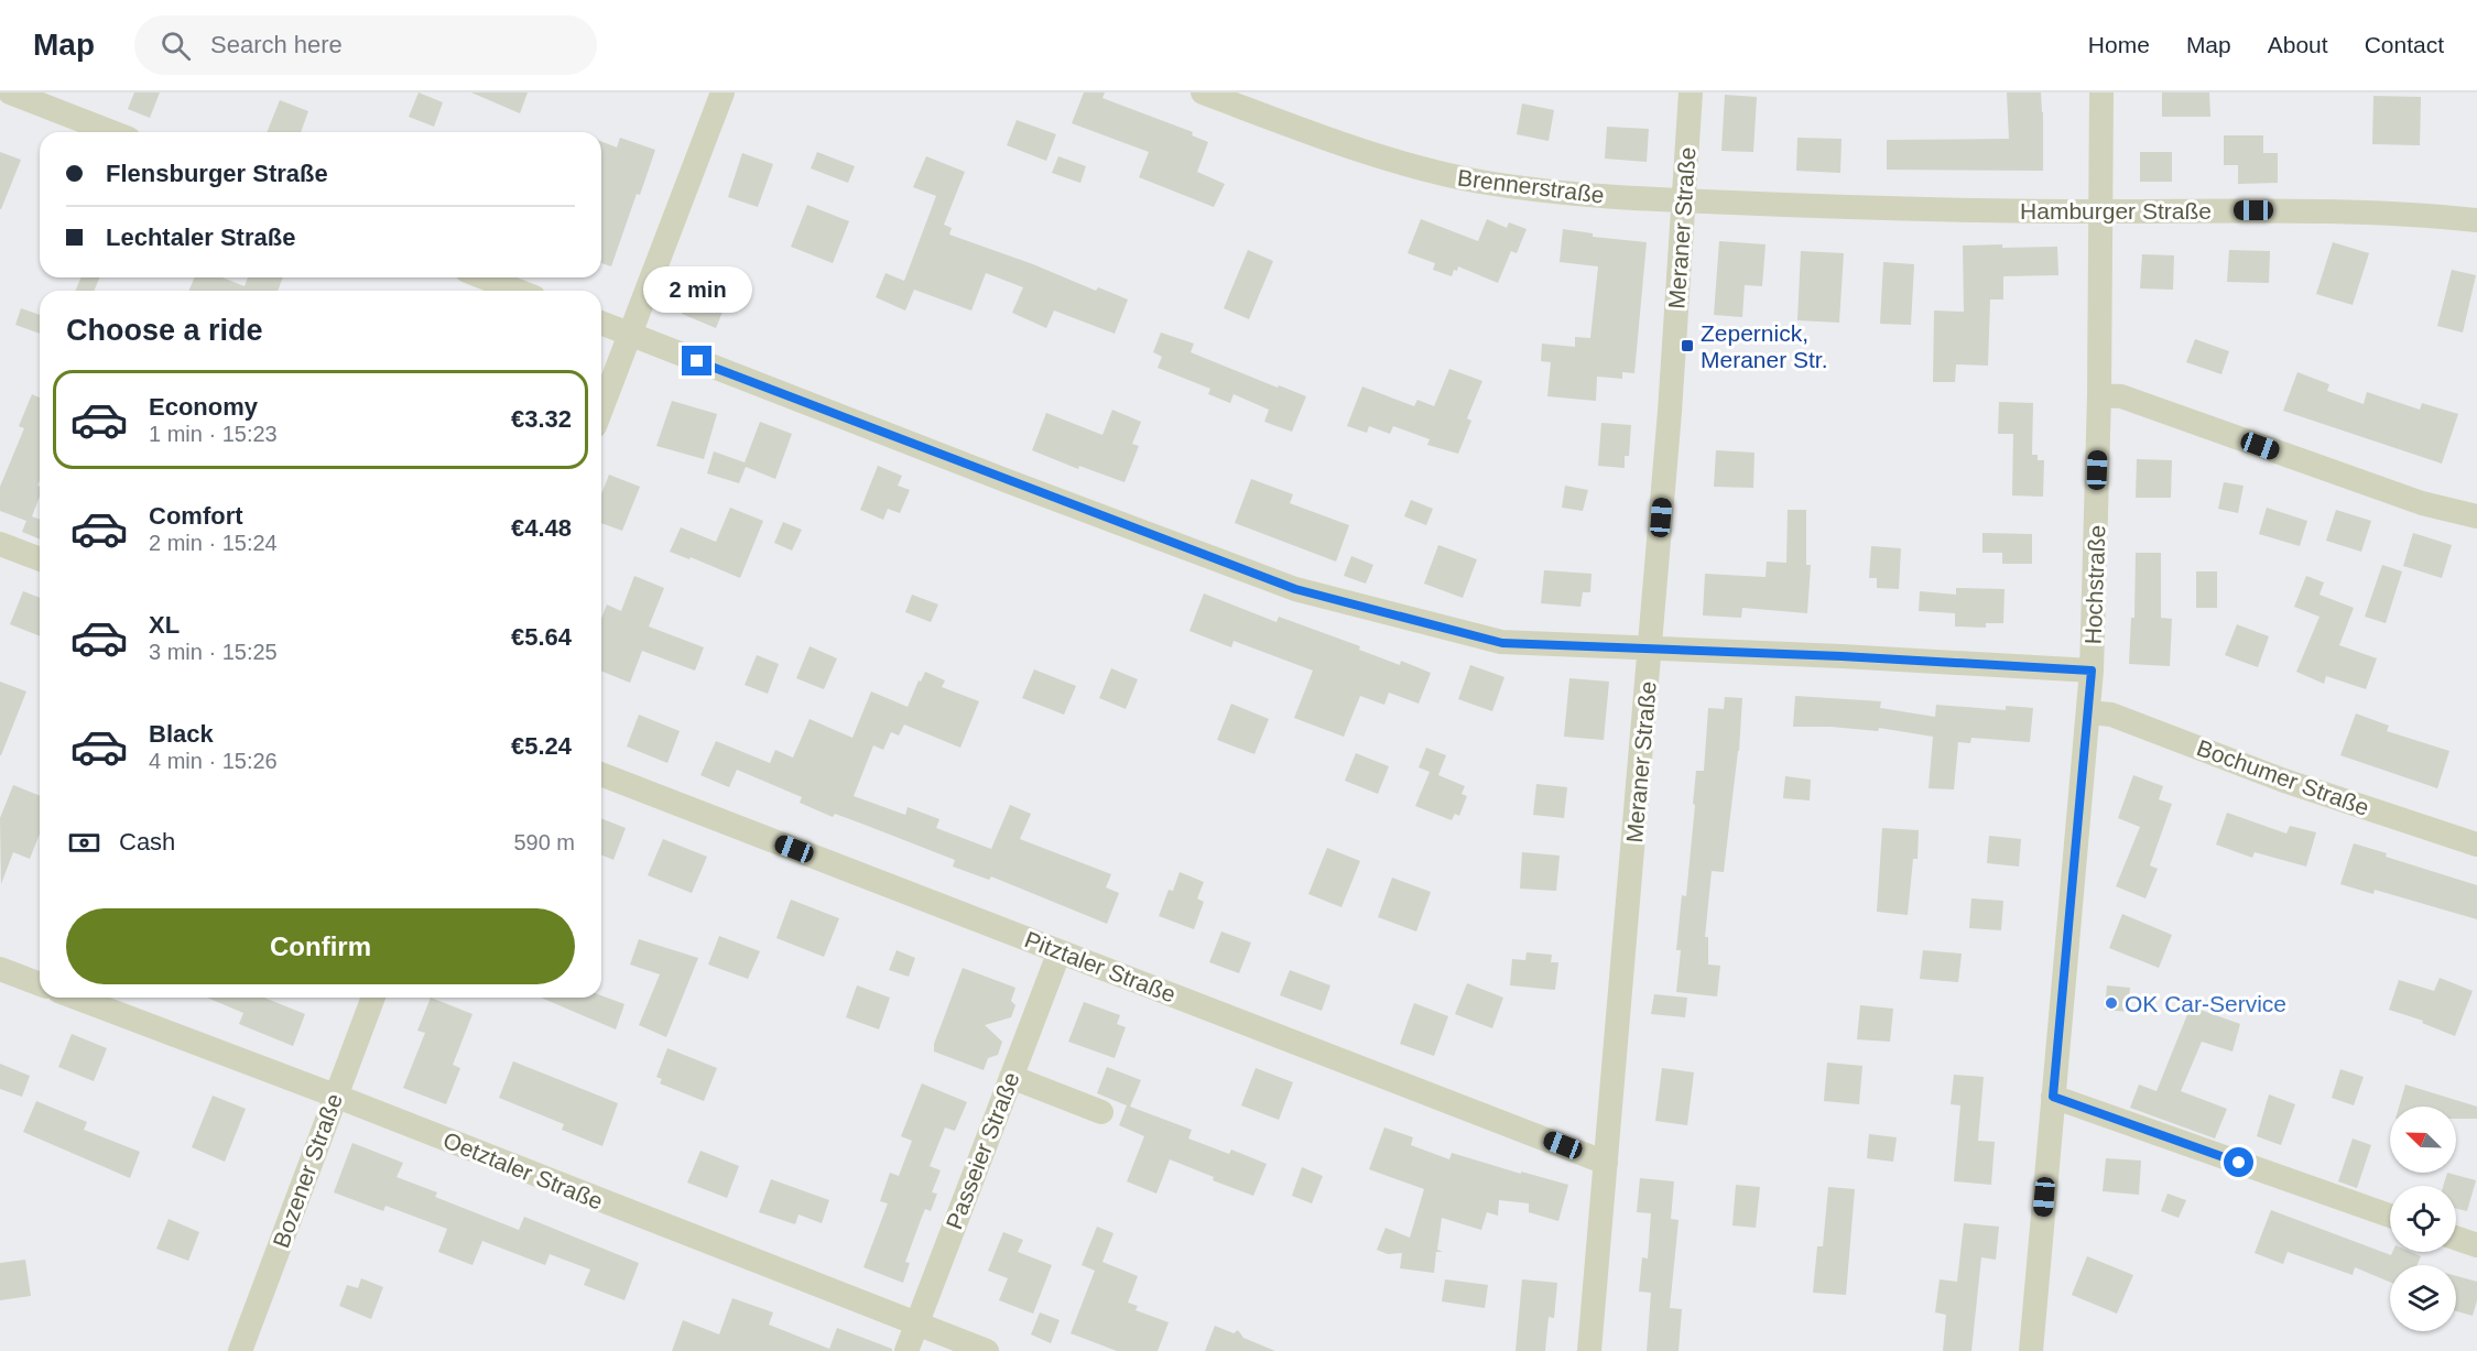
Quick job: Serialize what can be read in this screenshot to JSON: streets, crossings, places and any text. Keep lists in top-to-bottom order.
{
  "streets": {
    "street": [
      "Brennerstraße",
      "Hamburger Straße",
      "Meraner Straße",
      "Hochstraße",
      "Bochumer Straße",
      "Pitztaler Straße",
      "Passeier Straße",
      "Bozener Straße",
      "Oetztaler Straße"
    ]
  },
  "crossings": [
    ["Brennerstraße", "Hamburger Straße"],
    ["Brennerstraße", "Meraner Straße"],
    ["Hamburger Straße", "Hochstraße"],
    ["Meraner Straße", "Pitztaler Straße"],
    ["Hochstraße", "Bochumer Straße"],
    ["Pitztaler Straße", "Passeier Straße"],
    ["Passeier Straße", "Oetztaler Straße"],
    ["Bozener Straße", "Oetztaler Straße"]
  ],
  "places": {
    "transit": ["Zepernick, Meraner Str."],
    "other": ["OK Car-Service"]
  },
  "north": "top left",
  "page": {
    "header": "Map",
    "search": "Search here",
    "nav": [
      "Home",
      "Map",
      "About",
      "Contact"
    ],
    "banner": ["Flensburger Straße", "Lechtaler Straße"],
    "bubble": "2 min",
    "heading": "Choose a ride",
    "list": [
      {
        "name": "Economy",
        "note": "1 min · 15:23",
        "value": "€3.32"
      },
      {
        "name": "Comfort",
        "note": "2 min · 15:24",
        "value": "€4.48"
      },
      {
        "name": "XL",
        "note": "3 min · 15:25",
        "value": "€5.64"
      },
      {
        "name": "Black",
        "note": "4 min · 15:26",
        "value": "€5.24"
      }
    ],
    "pay": ["Cash", "590 m"],
    "buttons": "Confirm"
  }
}
